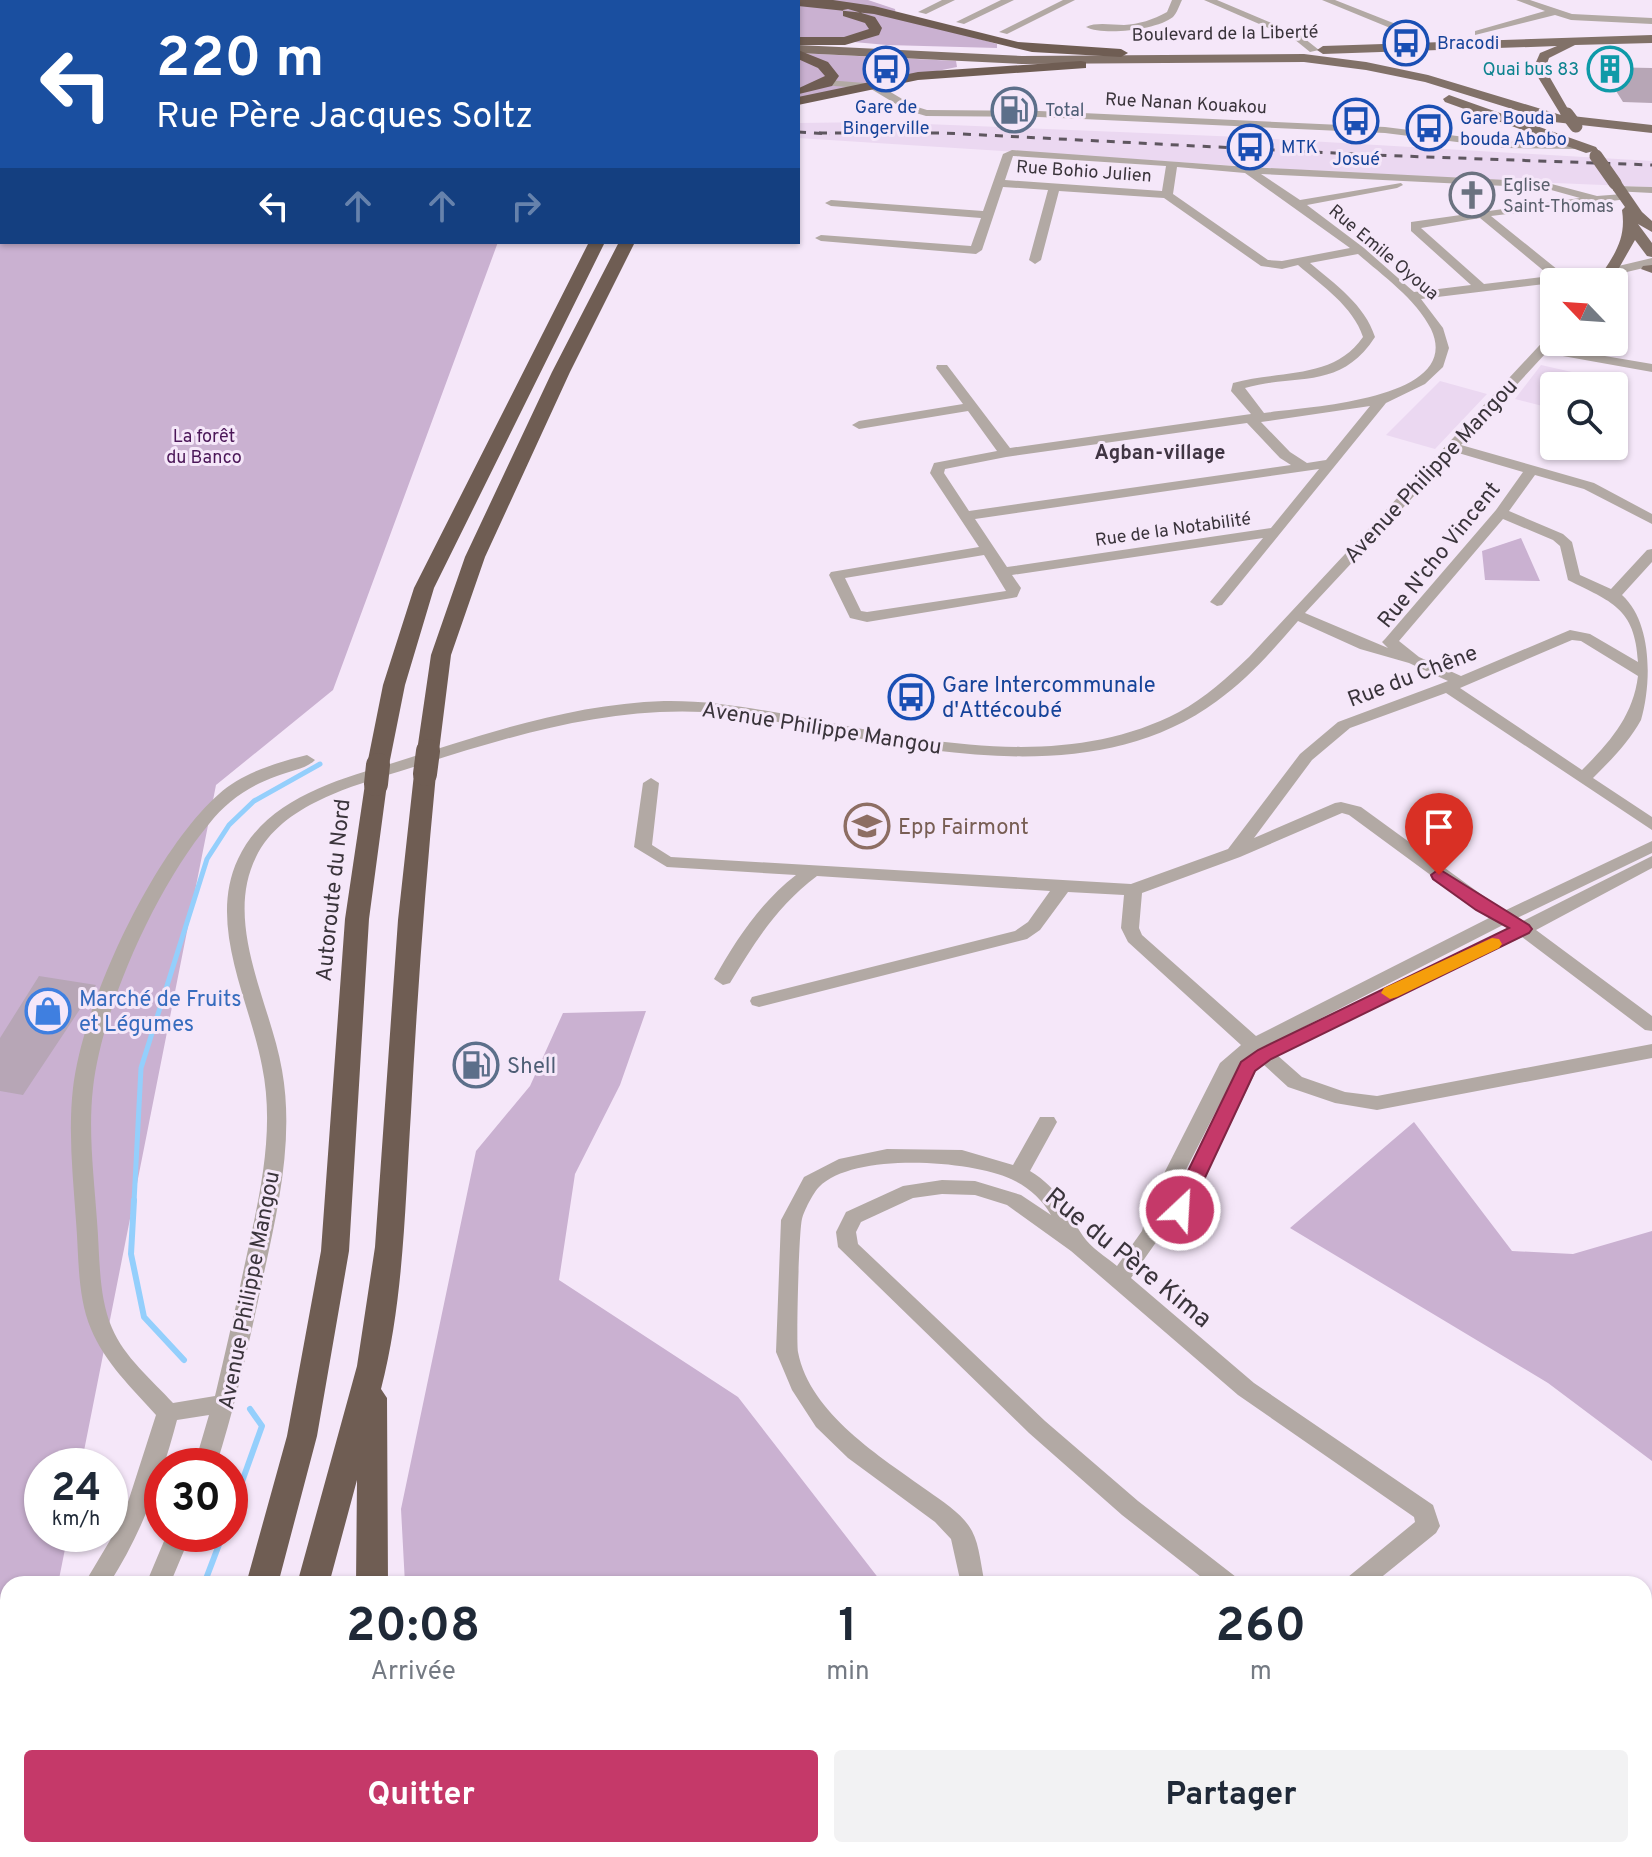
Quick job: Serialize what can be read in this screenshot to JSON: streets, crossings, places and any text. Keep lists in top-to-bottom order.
{
  "streets": {
    "highway": ["Autoroute du Nord"],
    "main road": ["Boulevard de la Liberté"],
    "street": [
      "Rue Nanan Kouakou",
      "Rue Bohio Julien",
      "Rue Emile Oyoua",
      "Avenue Philippe Mangou",
      "Rue de la Notabilité",
      "Rue N'cho Vincent",
      "Rue du Chêne",
      "Rue du Père Kima"
    ]
  },
  "crossings": [
    ["Rue Emile Oyoua", "Rue de la Notabilité"]
  ],
  "districts": ["Agban-village"],
  "parks": ["La forêt du Banco"],
  "places": {
    "bus stop": [
      "Bracodi",
      "Gare de Bingerville",
      "Josué",
      "Gare Bouda bouda Abobo",
      "MTK",
      "Gare Intercommunale d'Attécoubé"
    ],
    "building": ["Quai bus 83"],
    "fuel station": ["Total", "Shell"],
    "church": ["Eglise Saint-Thomas"],
    "school or university": ["Epp Fairmont"],
    "shop": ["Marché de Fruits et Légumes"]
  },
  "north": "top left",
  "page": {
    "turn": ["220 m", "Rue Père Jacques Soltz"],
    "speed": "24 km/h",
    "limit": "30",
    "eta": [
      "20:08",
      "Arrivée",
      "1",
      "min",
      "260",
      "m"
    ],
    "buttons": ["Quitter", "Partager"]
  }
}
